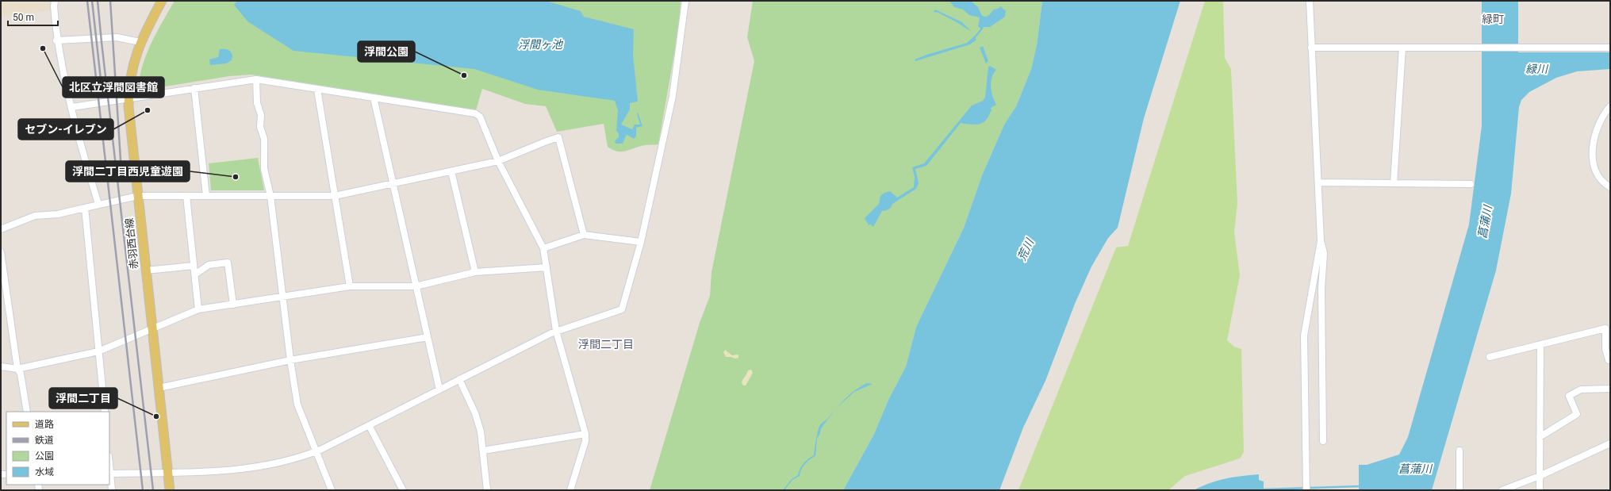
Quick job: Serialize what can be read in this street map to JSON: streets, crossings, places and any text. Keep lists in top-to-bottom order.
{
  "streets": {
    "main road": ["赤羽西台線"]
  },
  "districts": ["緑町", "浮間二丁目"],
  "water": [
    "浮間ヶ池",
    "緑川",
    "菖蒲川",
    "荒川"
  ],
  "places": [
    "北区立浮間図書館",
    "浮間公園",
    "セブン-イレブン",
    "浮間二丁目西児童遊園",
    "浮間二丁目"
  ],
  "legend": [
    "道路",
    "鉄道",
    "公園",
    "水域"
  ],
  "scale_bar": "50 m"
}
